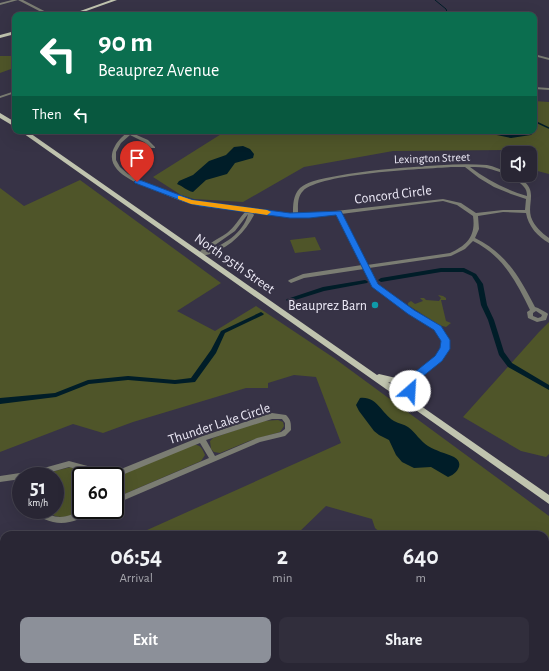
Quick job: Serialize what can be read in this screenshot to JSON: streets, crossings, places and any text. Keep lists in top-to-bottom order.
{
  "streets": {
    "main road": ["North 95th Street"],
    "street": ["Lexington Street", "Concord Circle", "Thunder Lake Circle"]
  },
  "crossings": [
    ["Lexington Street", "Concord Circle"]
  ],
  "places": ["Beauprez Barn"],
  "page": {
    "turn": ["90 m", "Beauprez Avenue"],
    "then": "Then",
    "speed": "51 km/h",
    "limit": "60",
    "eta": [
      "06:54",
      "Arrival",
      "2",
      "min",
      "640",
      "m"
    ],
    "buttons": ["Exit", "Share"]
  }
}
